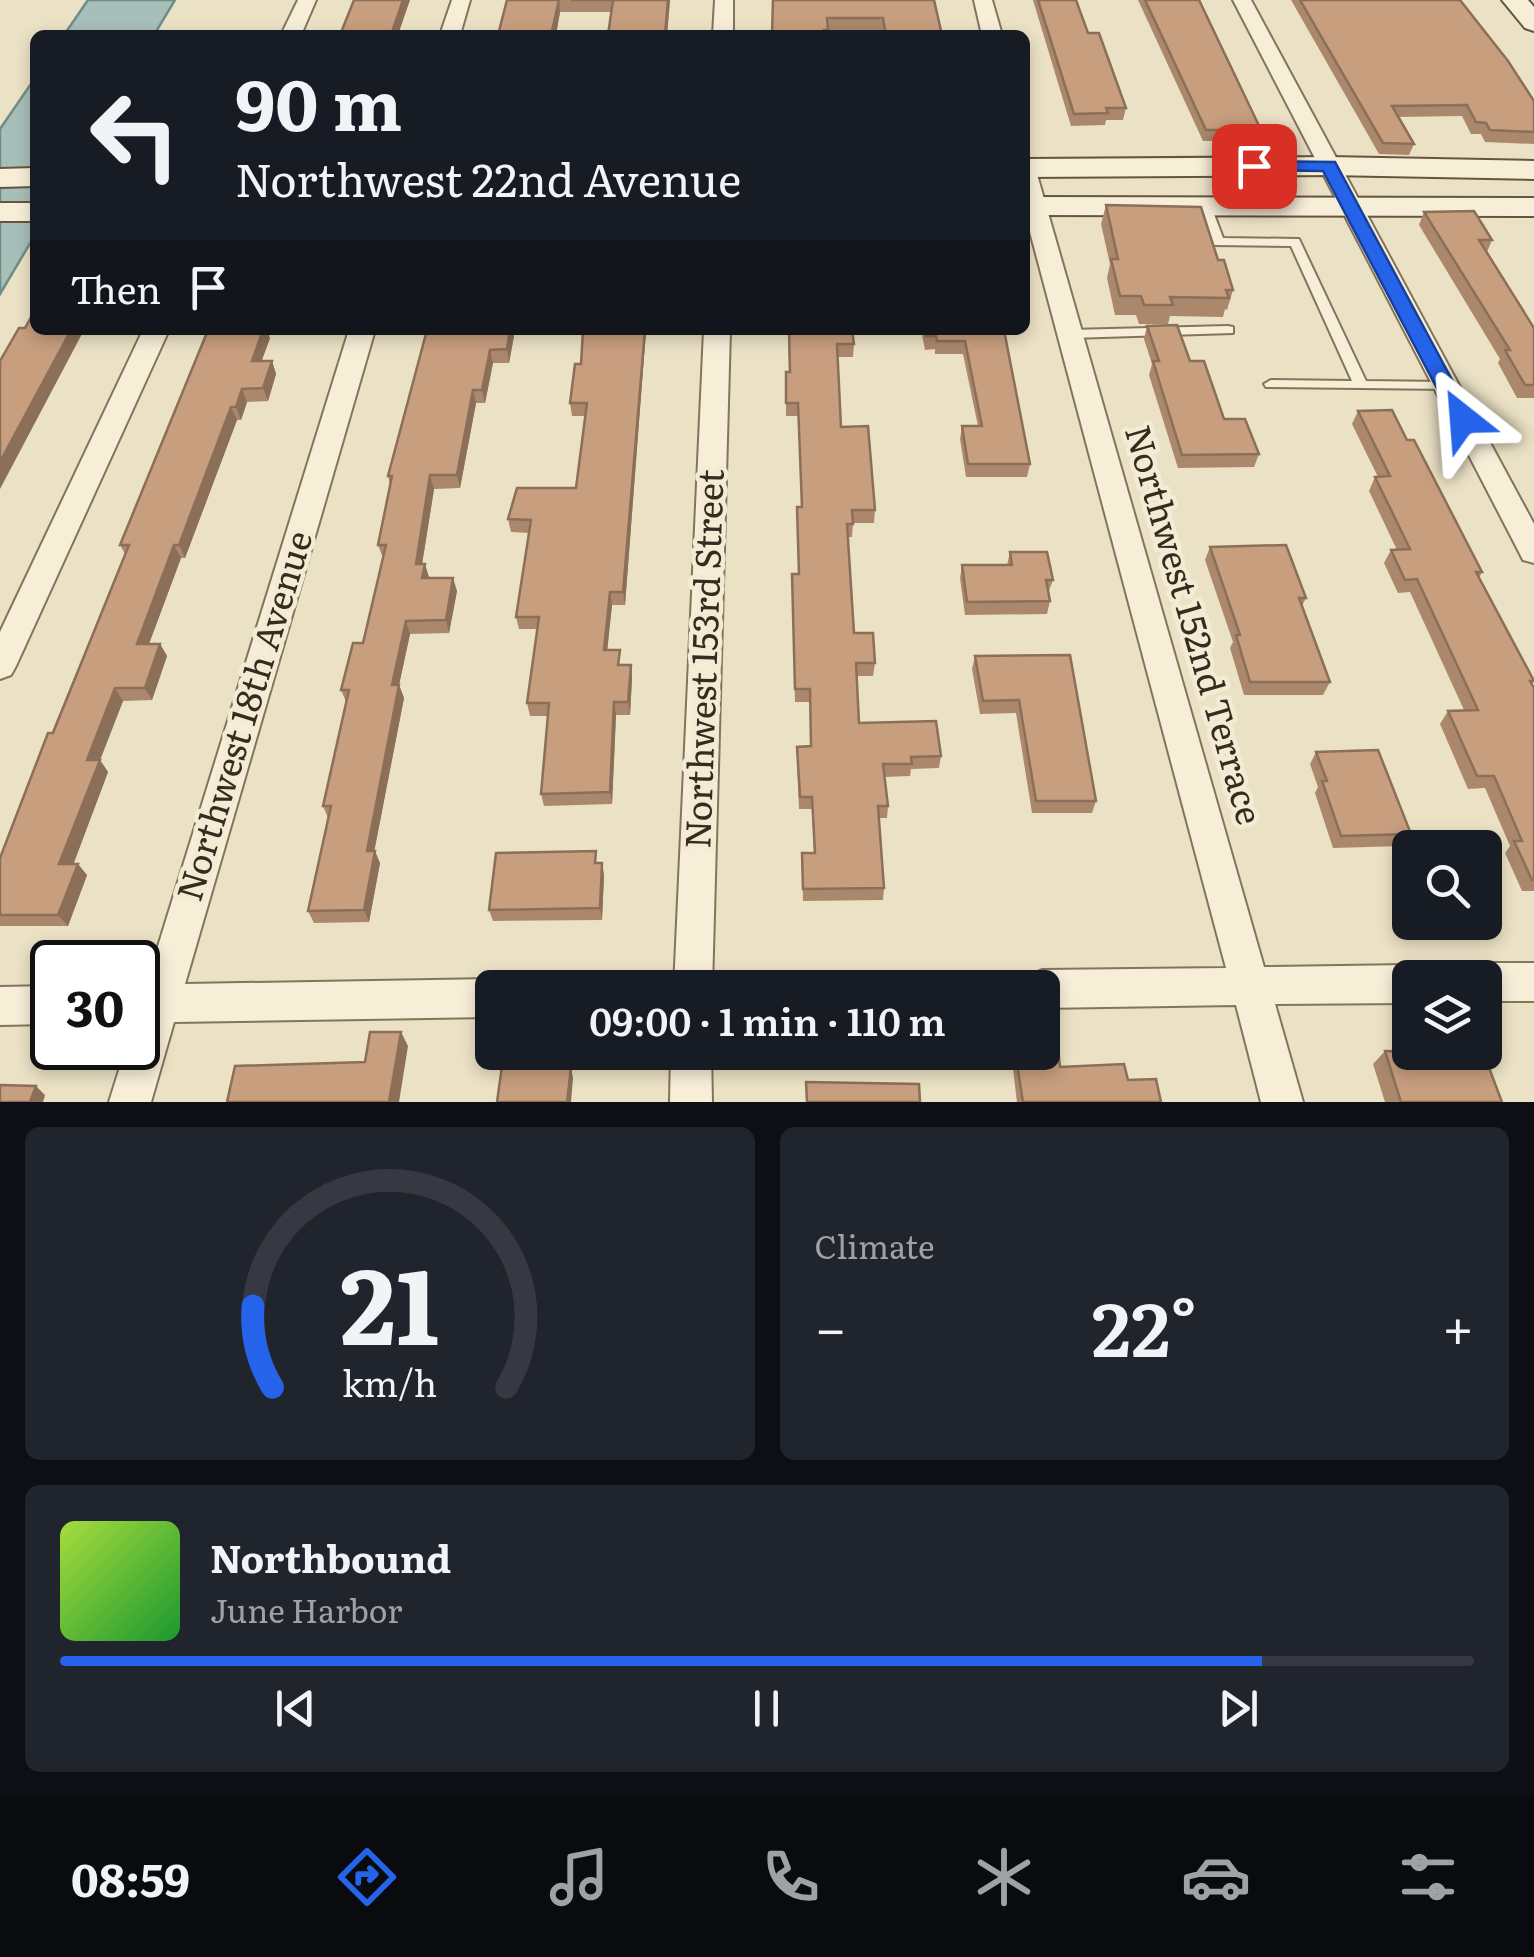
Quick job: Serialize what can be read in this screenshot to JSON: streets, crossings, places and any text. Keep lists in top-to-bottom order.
{
  "streets": {
    "street": ["Northwest 152nd Terrace", "Northwest 153rd Street", "Northwest 18th Avenue"]
  },
  "page": {
    "turn": ["90 m", "Northwest 22nd Avenue"],
    "then": "Then",
    "limit": "30",
    "trip": "09:00 · 1 min · 110 m",
    "tile": "Climate",
    "heat": ["−", "22°", "+"],
    "song": ["Northbound", "June Harbor"],
    "tabs": "08:59",
    "gauge": ["21", "km/h"]
  }
}
